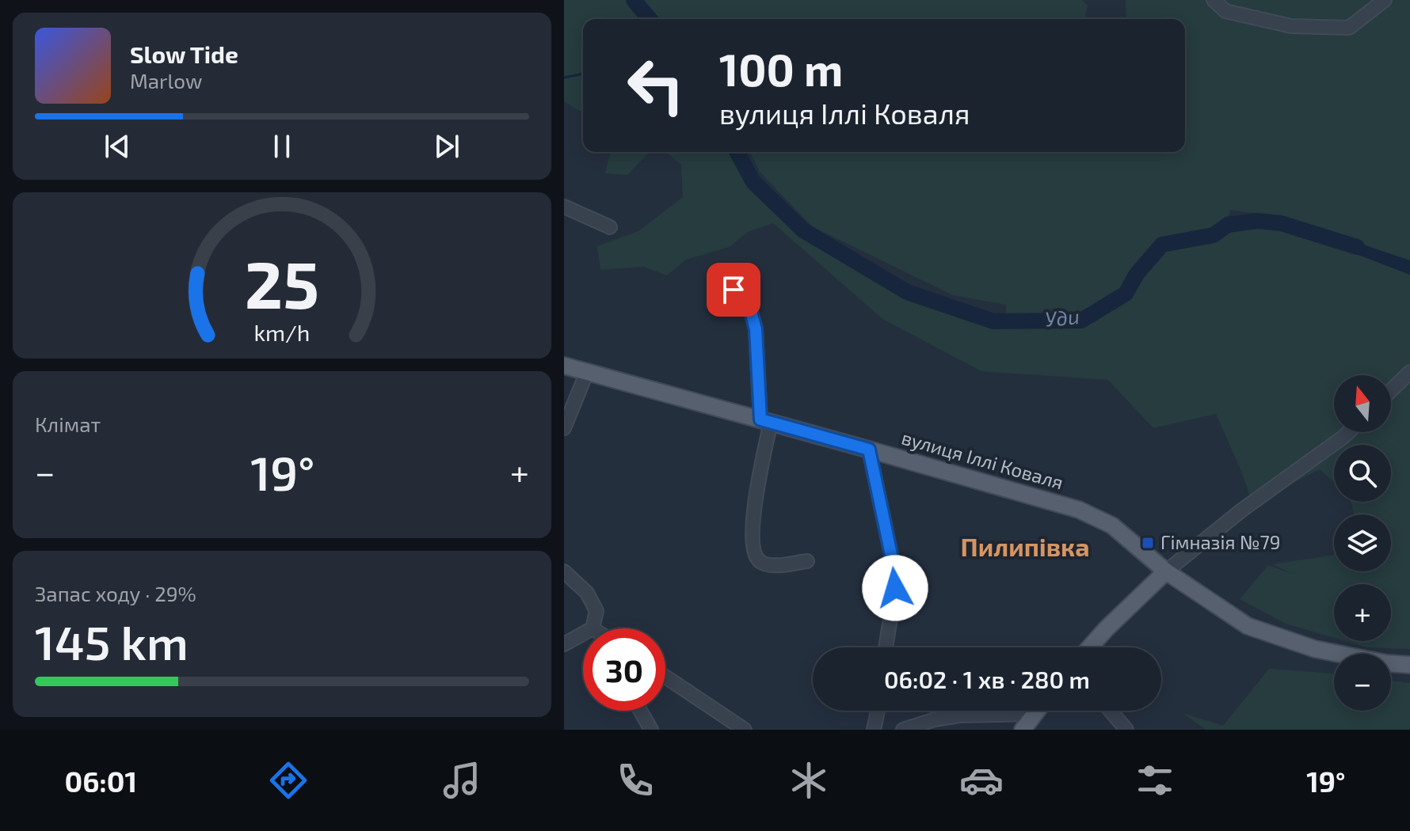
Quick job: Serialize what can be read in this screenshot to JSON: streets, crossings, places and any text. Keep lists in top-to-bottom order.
{
  "streets": {
    "main road": ["вулиця Іллі Коваля"]
  },
  "districts": ["Пилипівка"],
  "water": ["Уди"],
  "places": {
    "transit": ["Гімназія №79"]
  },
  "north": "top",
  "page": {
    "turn": ["100 m", "вулиця Іллі Коваля"],
    "song": ["Slow Tide", "Marlow"],
    "tile": [
      "Клімат",
      ["Запас ходу · 29%", "145 km"]
    ],
    "map_buttons": ["+", "−"],
    "heat": ["−", "19°", "+"],
    "limit": "30",
    "trip": "06:02 · 1 хв · 280 m",
    "tabs": ["06:01", "19°"],
    "gauge": ["25", "km/h"]
  }
}
